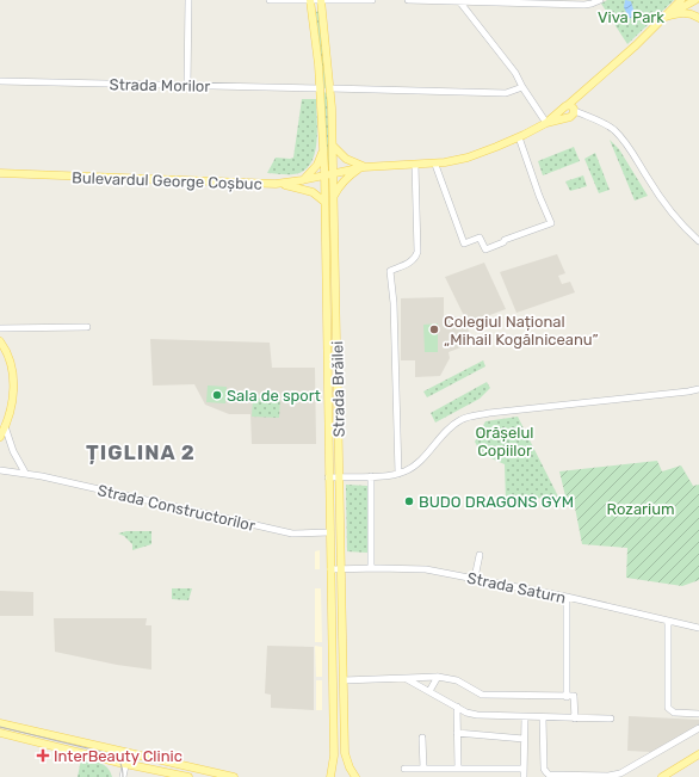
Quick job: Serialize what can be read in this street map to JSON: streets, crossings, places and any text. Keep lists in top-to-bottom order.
{
  "streets": {
    "main road": ["Bulevardul George Coșbuc", "Strada Brăilei"],
    "street": ["Strada Morilor", "Strada Constructorilor", "Strada Saturn"]
  },
  "crossings": [
    ["Strada Morilor", "Strada Brăilei"],
    ["Bulevardul George Coșbuc", "Strada Brăilei"],
    ["Strada Brăilei", "Strada Constructorilor"],
    ["Strada Brăilei", "Strada Saturn"]
  ],
  "districts": ["ȚIGLINA 2"],
  "parks": ["Viva Park", "Orășelul Copiilor", "Rozarium"],
  "places": {
    "other": ["Colegiul Național „Mihail Kogălniceanu”", "Sala de sport", "BUDO DRAGONS GYM"],
    "health": ["InterBeauty Clinic"]
  }
}
